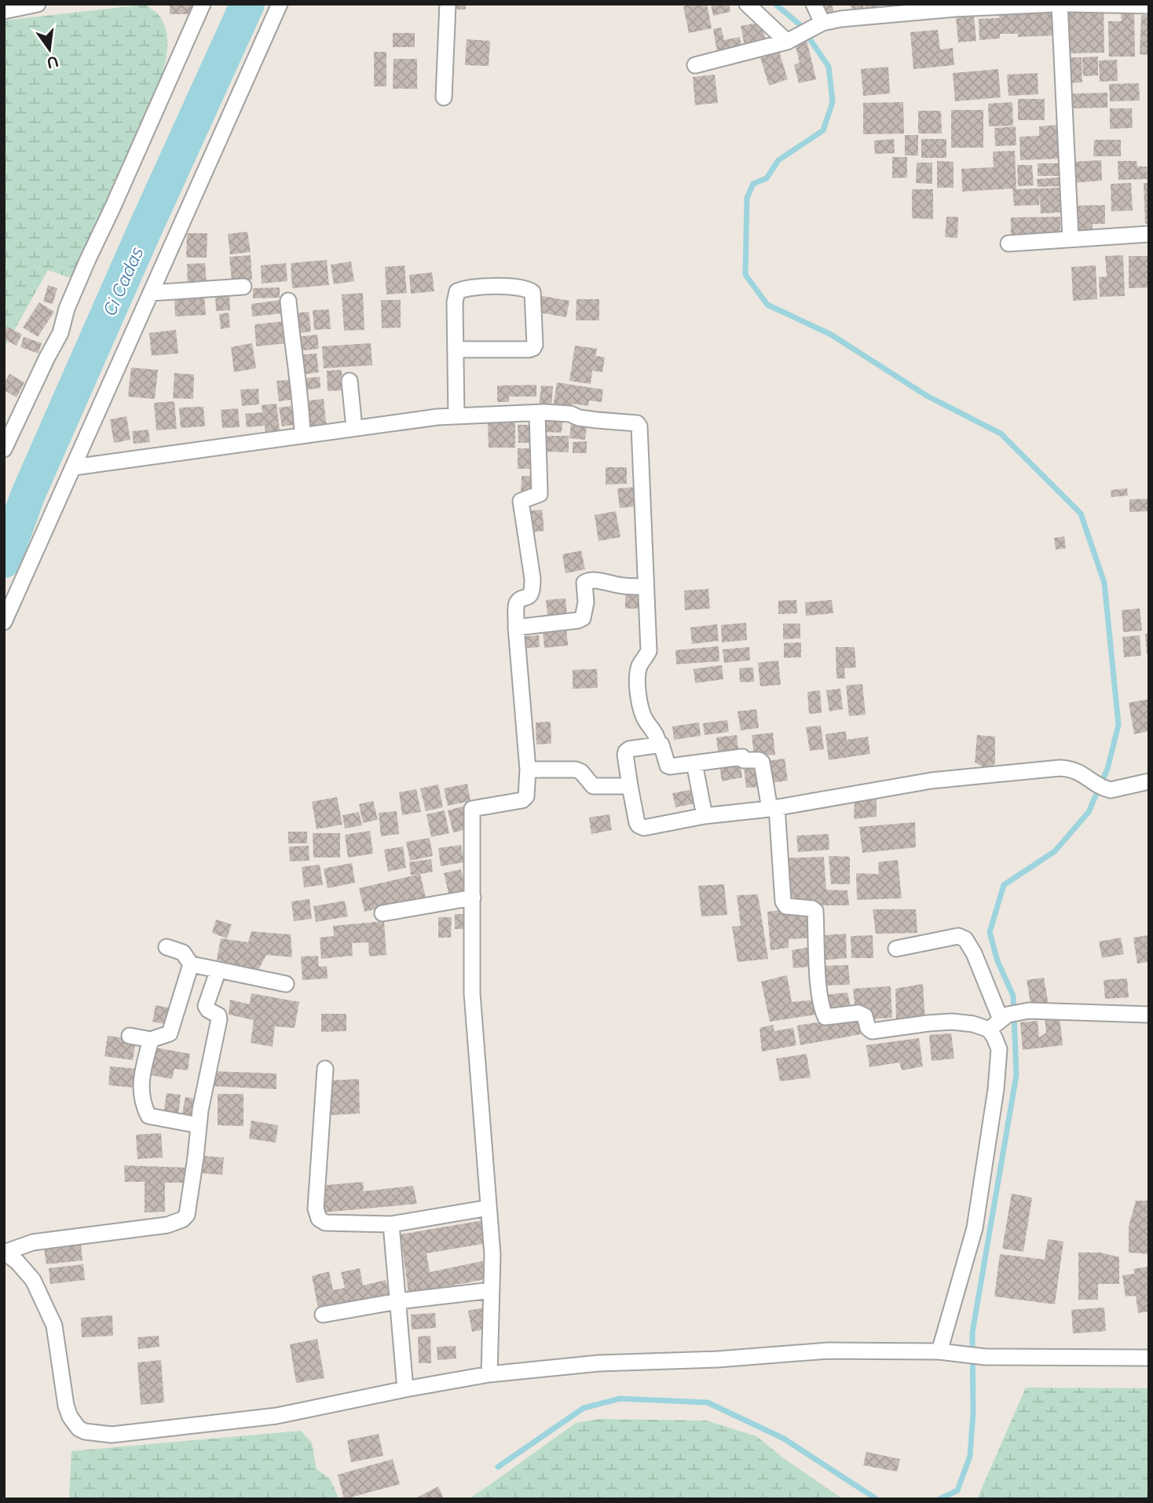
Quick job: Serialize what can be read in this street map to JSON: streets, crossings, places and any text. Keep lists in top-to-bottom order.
{
  "water": ["Ci Cadas"],
  "north": "bottom"
}
